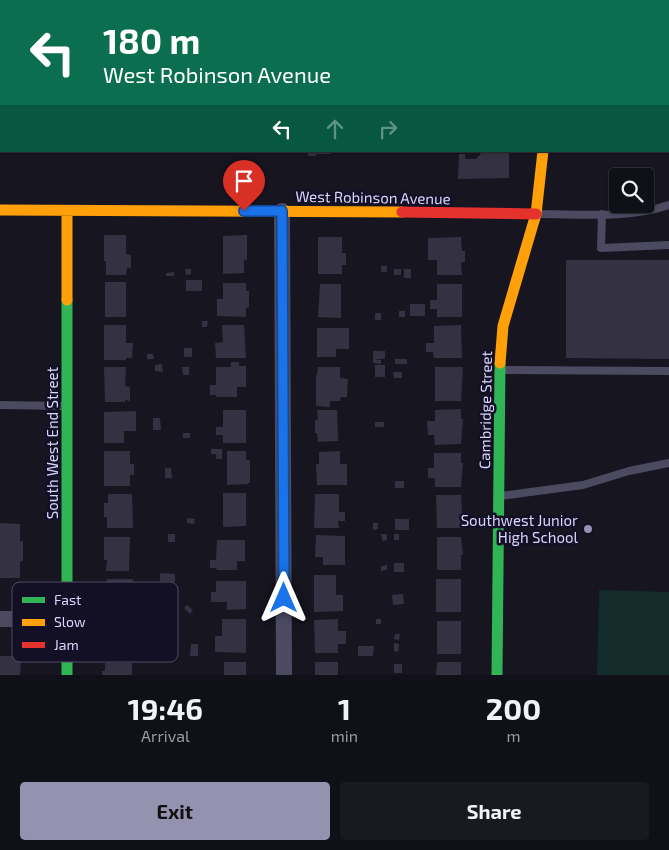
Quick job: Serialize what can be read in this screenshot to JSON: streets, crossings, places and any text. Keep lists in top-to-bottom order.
{
  "streets": {
    "street": ["West Robinson Avenue", "Cambridge Street", "South West End Street"]
  },
  "crossings": [
    ["West Robinson Avenue", "Cambridge Street"],
    ["West Robinson Avenue", "South West End Street"]
  ],
  "places": ["Southwest Junior High School"],
  "legend": ["Fast", "Slow", "Jam"],
  "page": {
    "turn": ["180 m", "West Robinson Avenue"],
    "eta": [
      "19:46",
      "Arrival",
      "1",
      "min",
      "200",
      "m"
    ],
    "buttons": ["Exit", "Share"]
  }
}
